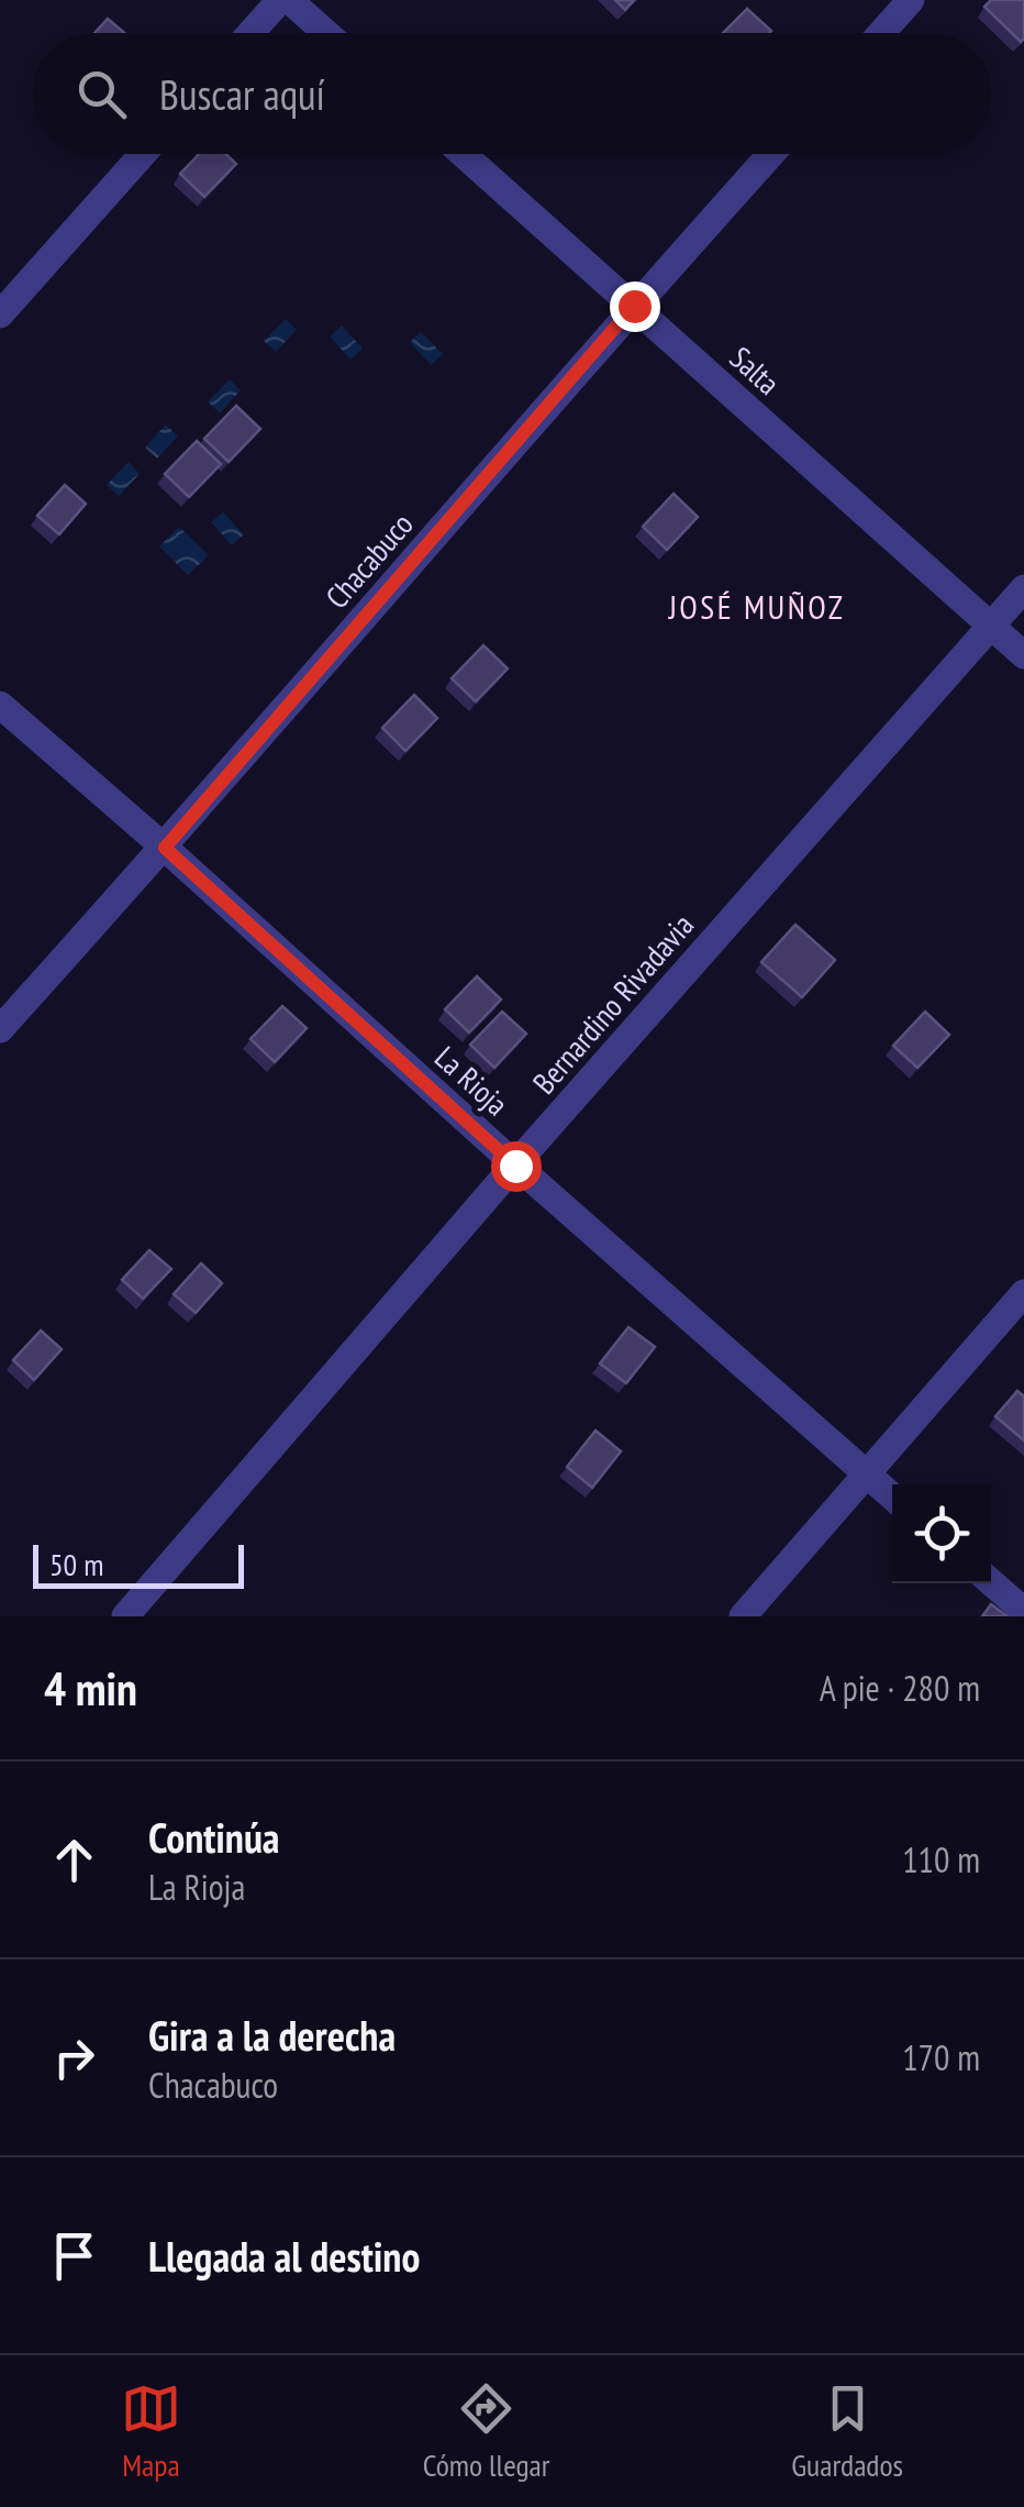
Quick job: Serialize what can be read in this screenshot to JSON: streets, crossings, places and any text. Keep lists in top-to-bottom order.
{
  "streets": {
    "street": [
      "Salta",
      "Chacabuco",
      "Bernardino Rivadavia",
      "La Rioja"
    ]
  },
  "crossings": [
    ["Salta", "Chacabuco"],
    ["Salta", "Bernardino Rivadavia"],
    ["Chacabuco", "La Rioja"],
    ["Bernardino Rivadavia", "La Rioja"]
  ],
  "districts": ["JOSÉ MUÑOZ"],
  "scale_bar": "50 m",
  "page": {
    "search": "Buscar aquí",
    "scale": "50 m",
    "heading": ["4 min", "A pie · 280 m"],
    "list": [
      ["Continúa", "La Rioja", "110 m"],
      ["Gira a la derecha", "Chacabuco", "170 m"],
      "Llegada al destino"
    ],
    "nav": ["Mapa", "Cómo llegar", "Guardados"]
  }
}
